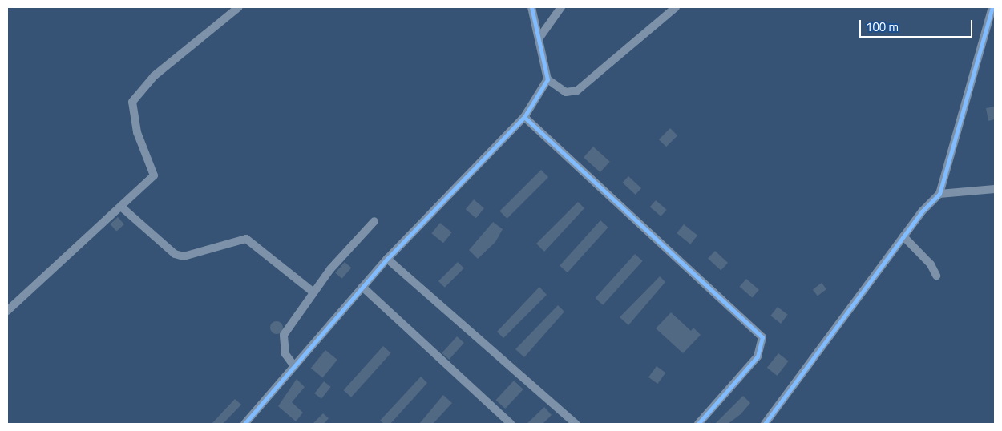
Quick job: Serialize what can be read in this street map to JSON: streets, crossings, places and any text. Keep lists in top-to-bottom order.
{
  "scale_bar": "100 m"
}
